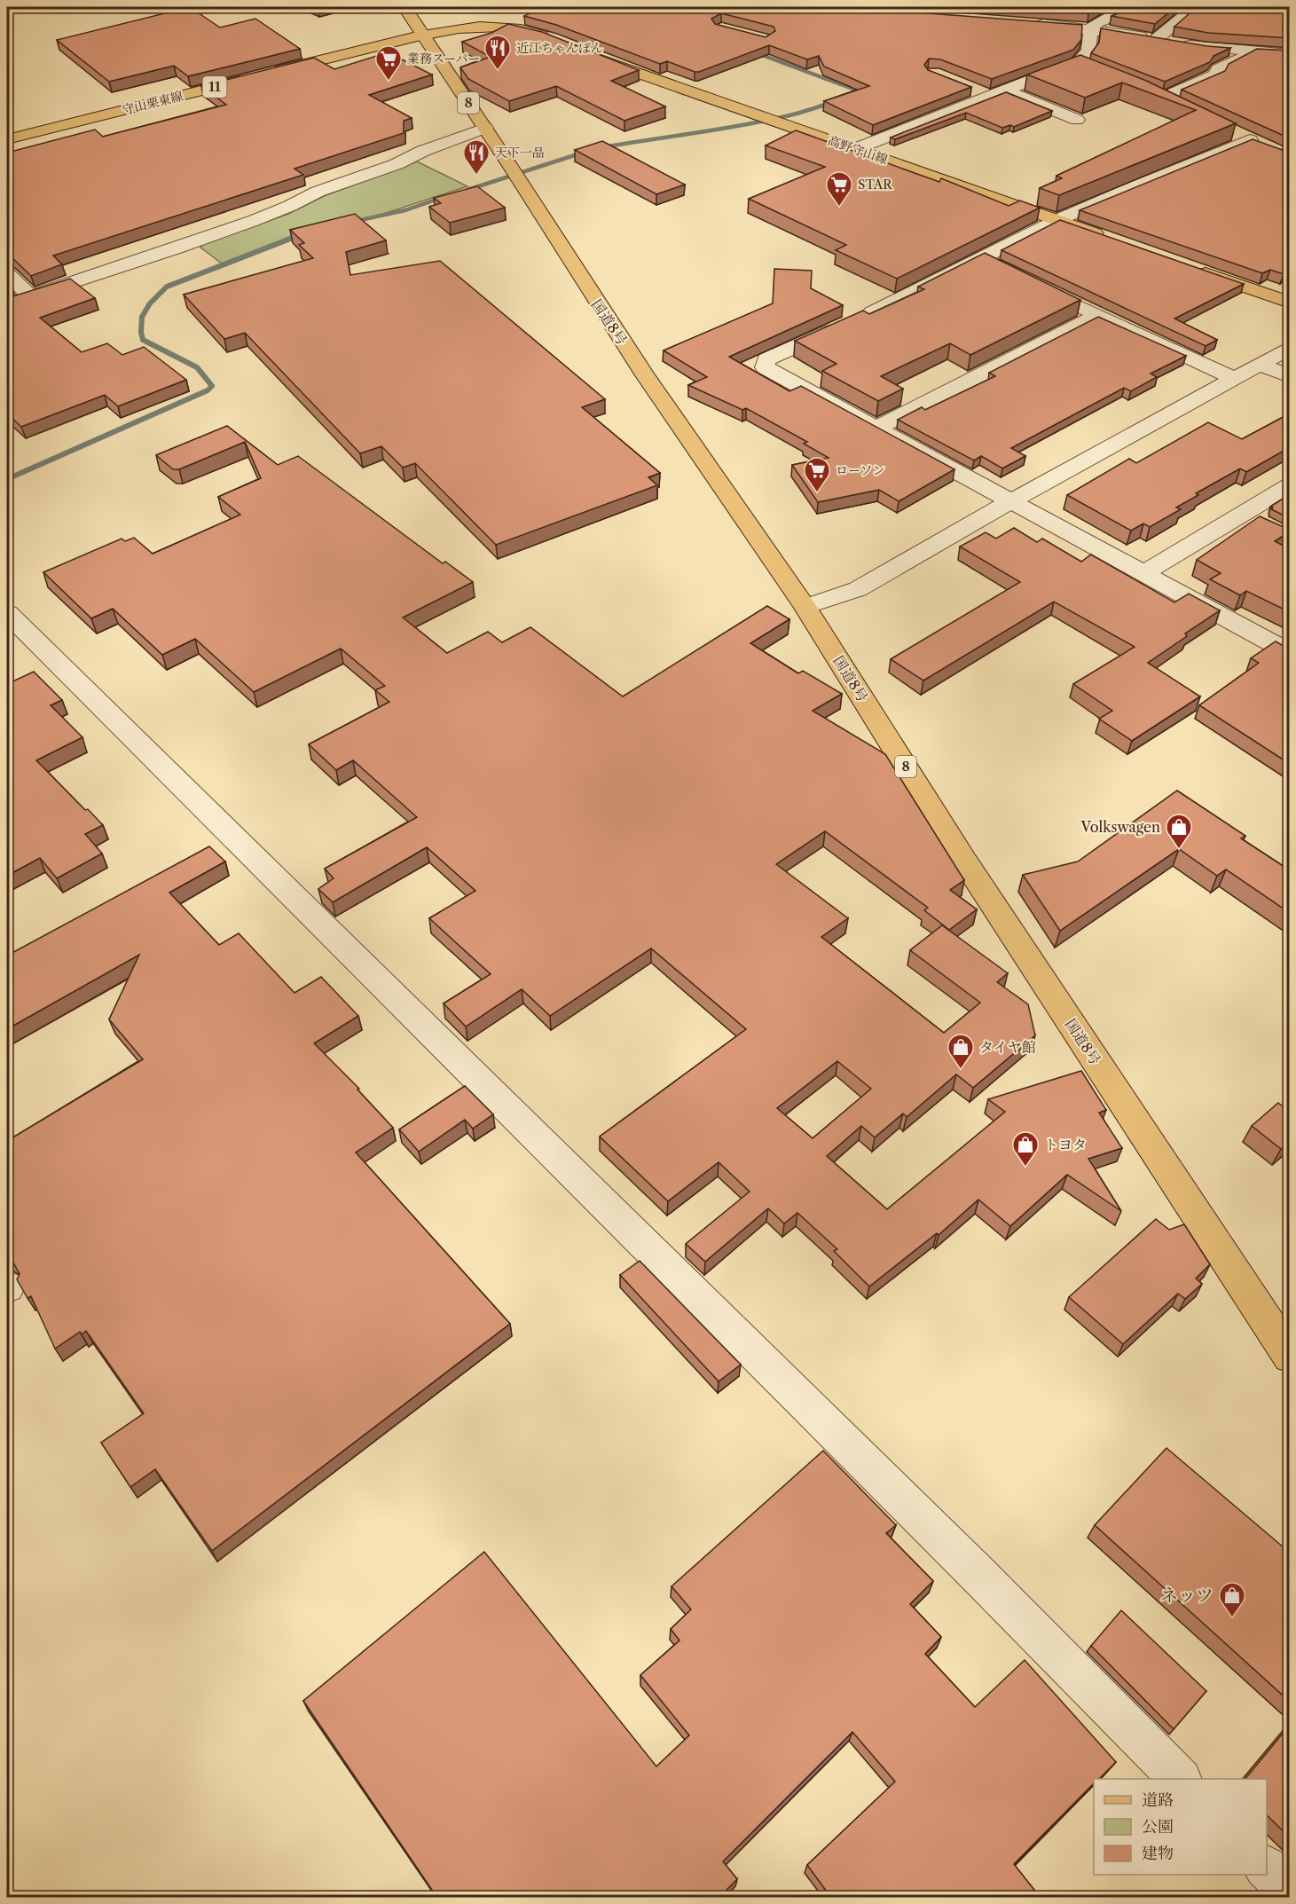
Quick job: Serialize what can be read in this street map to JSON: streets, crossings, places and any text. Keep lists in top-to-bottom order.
{
  "streets": {
    "main road": [
      "11",
      "守山栗東線",
      "8",
      "高野守山線",
      "国道8号"
    ]
  },
  "places": {
    "restaurant": ["近江ちゃんぽん", "天下一品"],
    "supermarket": ["業務スーパー", "STAR", "ローソン"],
    "shop": [
      "Volkswagen",
      "タイヤ館",
      "トヨタ",
      "ネッツ"
    ]
  },
  "legend": ["道路", "公園", "建物"]
}
